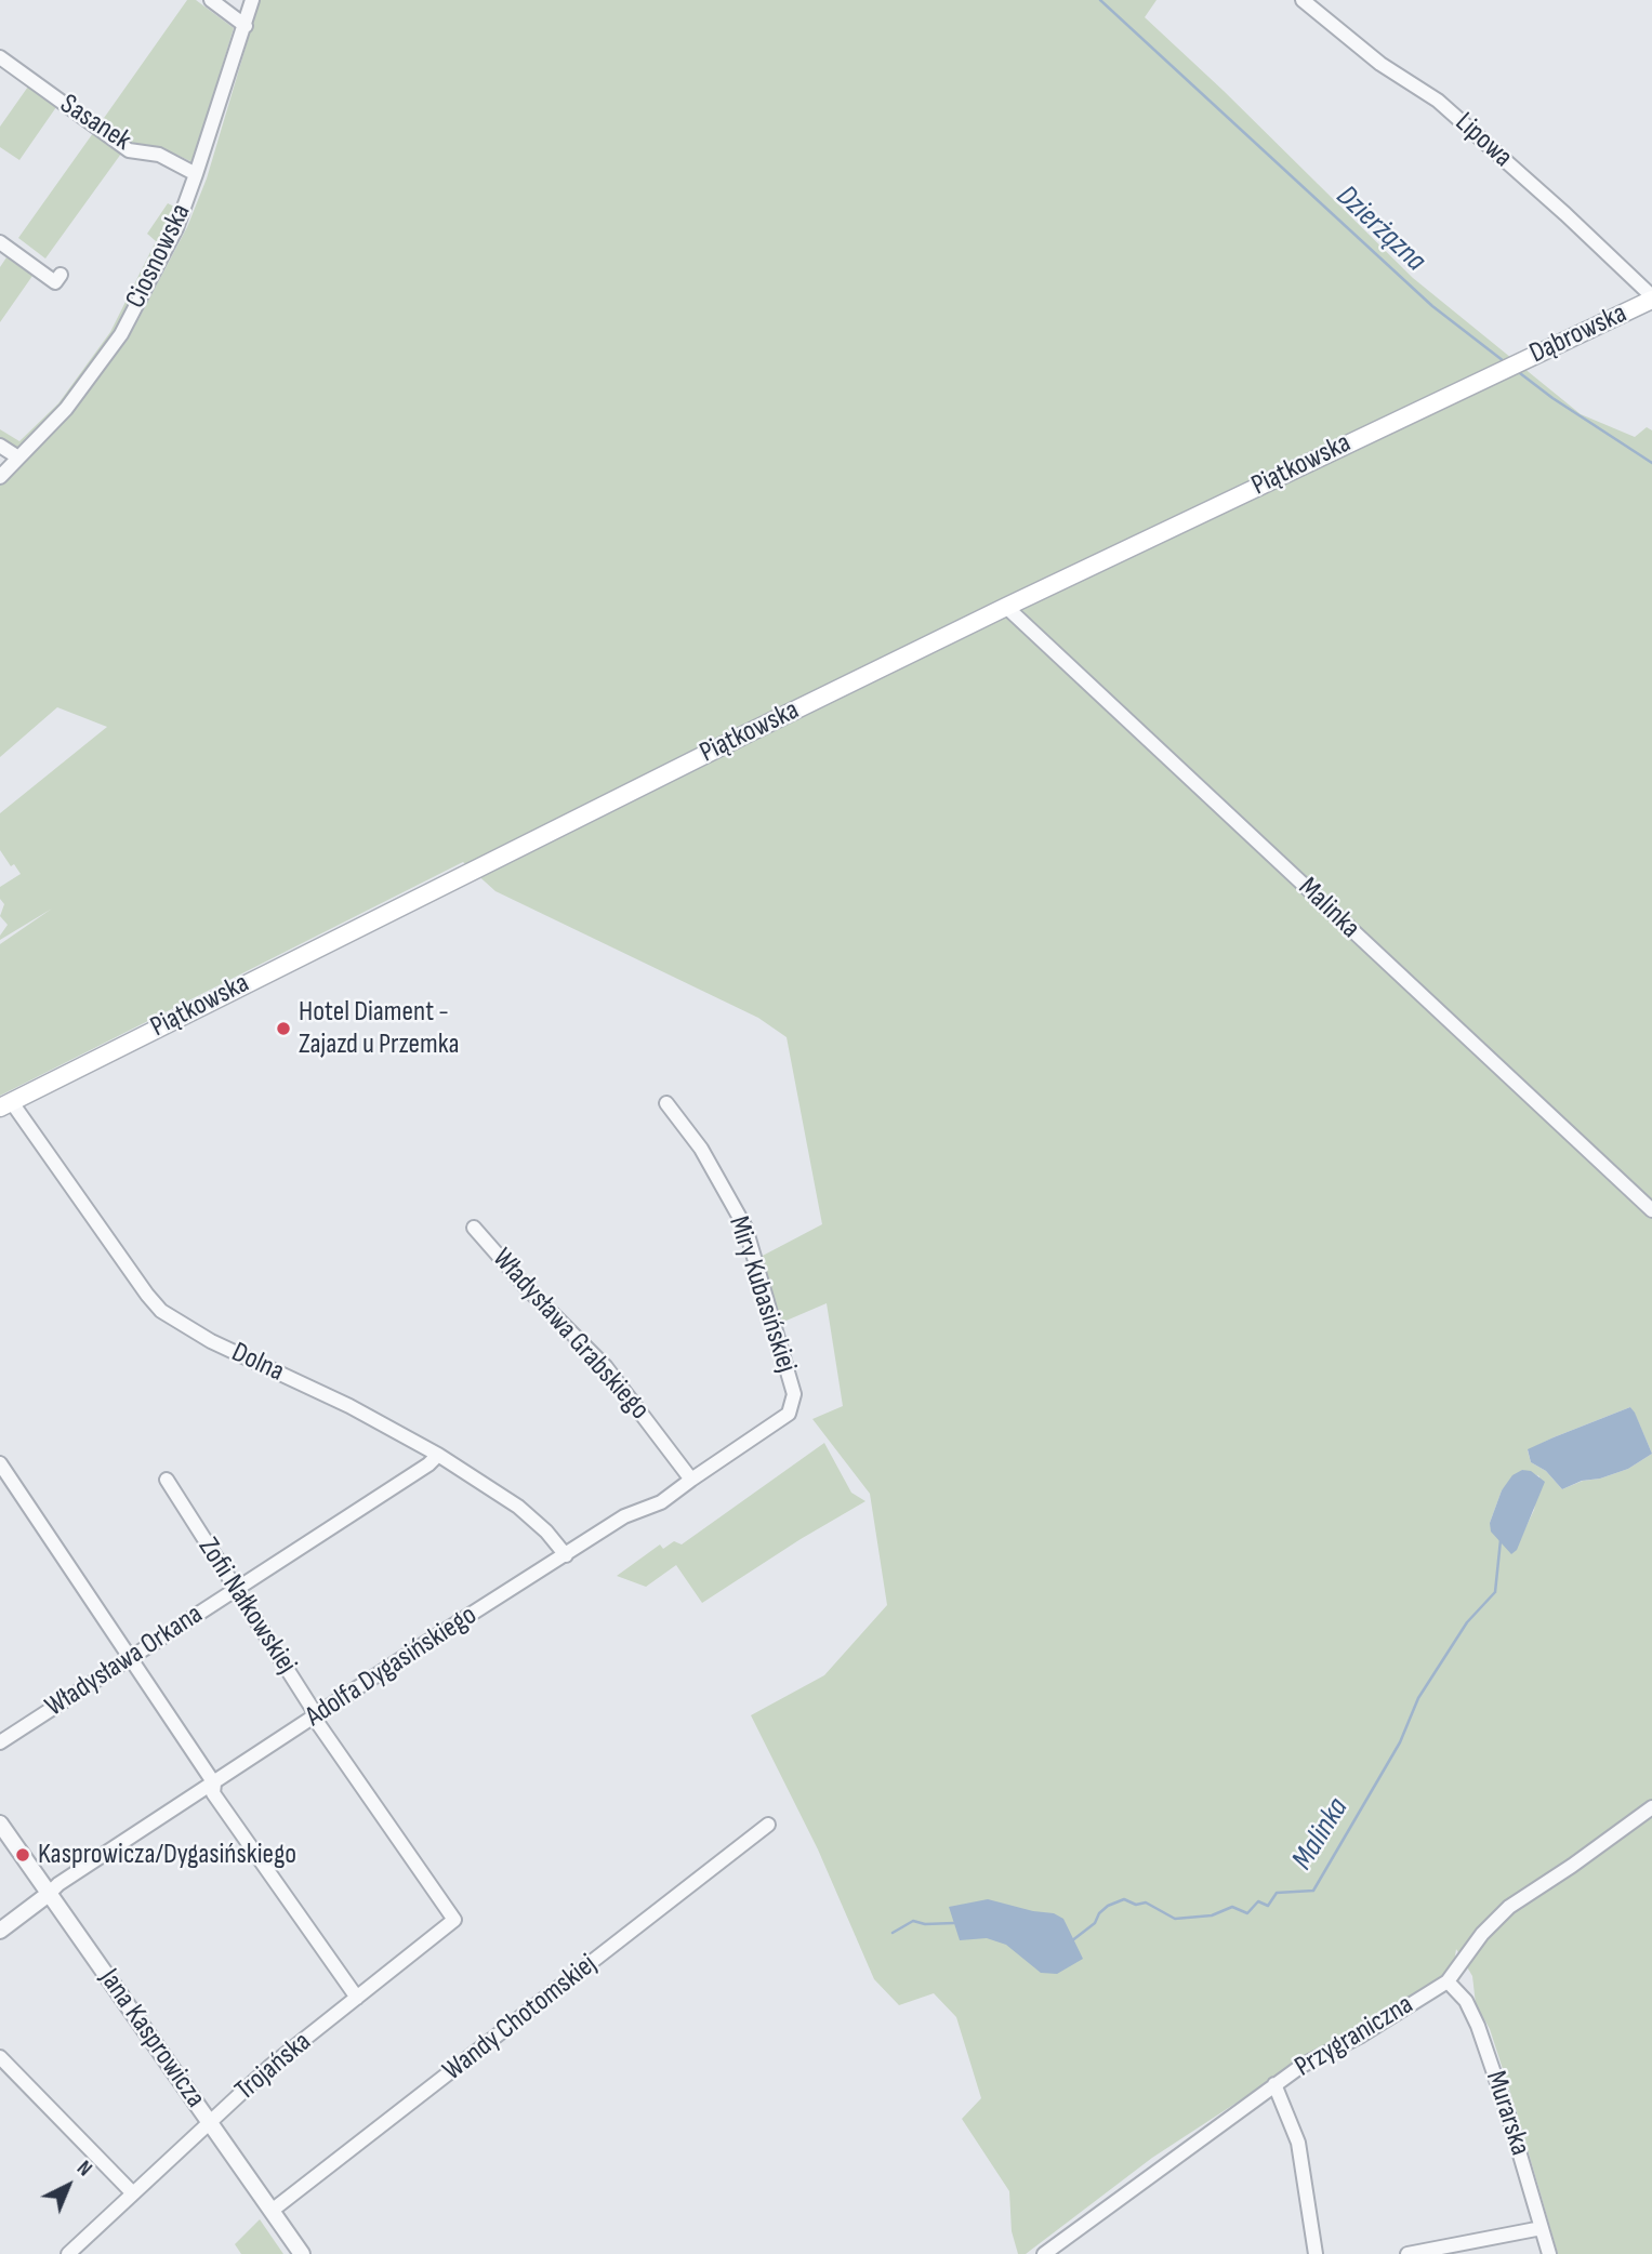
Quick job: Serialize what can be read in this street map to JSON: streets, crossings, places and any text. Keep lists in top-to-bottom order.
{
  "streets": {
    "main road": ["Dąbrowska", "Piątkowska"],
    "street": [
      "Sasanek",
      "Lipowa",
      "Ciosnowska",
      "Malinka",
      "Miry Kubasińskiej",
      "Władysława Grabskiego",
      "Dolna",
      "Zofii Nałkowskiej",
      "Władysława Orkana",
      "Adolfa Dygasińskiego",
      "Wandy Chotomskiej",
      "Przygraniczna",
      "Jana Kasprowicza",
      "Trojańska",
      "Murarska"
    ]
  },
  "crossings": [
    ["Sasanek", "Ciosnowska"],
    ["Lipowa", "Dąbrowska"],
    ["Dąbrowska", "Piątkowska"],
    ["Piątkowska", "Malinka"],
    ["Piątkowska", "Dolna"],
    ["Miry Kubasińskiej", "Adolfa Dygasińskiego"],
    ["Władysława Grabskiego", "Adolfa Dygasińskiego"],
    ["Dolna", "Władysława Orkana"],
    ["Dolna", "Adolfa Dygasińskiego"],
    ["Zofii Nałkowskiej", "Władysława Orkana"],
    ["Zofii Nałkowskiej", "Adolfa Dygasińskiego"],
    ["Zofii Nałkowskiej", "Trojańska"],
    ["Adolfa Dygasińskiego", "Jana Kasprowicza"],
    ["Wandy Chotomskiej", "Jana Kasprowicza"],
    ["Przygraniczna", "Murarska"],
    ["Jana Kasprowicza", "Trojańska"]
  ],
  "water": ["Dzierżązna", "Malinka"],
  "places": ["Hotel Diament - Zajazd u Przemka", "Kasprowicza/Dygasińskiego"],
  "north": "top right"
}
